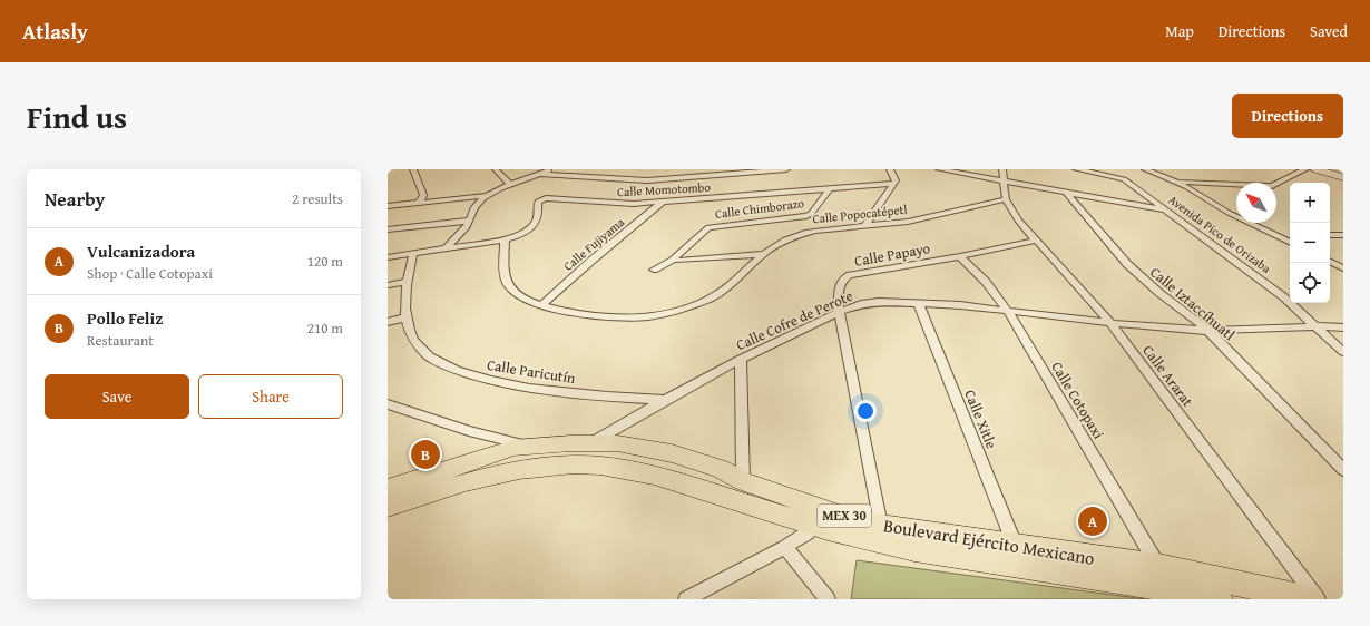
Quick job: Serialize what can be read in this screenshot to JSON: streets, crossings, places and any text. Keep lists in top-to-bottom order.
{
  "streets": {
    "main road": ["MEX 30", "Boulevard Ejército Mexicano"],
    "street": [
      "Calle Momotombo",
      "Calle Chimborazo",
      "Calle Popocatépetl",
      "Avenida Pico de Orizaba",
      "Calle Fujiyama",
      "Calle Papayo",
      "Calle Iztaccíhuatl",
      "Calle Cofre de Perote",
      "Calle Paricutín",
      "Calle Ararat",
      "Calle Cotopaxi",
      "Calle Xitle"
    ]
  },
  "crossings": [
    ["Calle Momotombo", "Calle Chimborazo"],
    ["Calle Momotombo", "Calle Popocatépetl"],
    ["Calle Momotombo", "Calle Fujiyama"],
    ["Calle Popocatépetl", "Calle Fujiyama"],
    ["Calle Popocatépetl", "Calle Ararat"],
    ["Avenida Pico de Orizaba", "Calle Cofre de Perote"],
    ["Calle Papayo", "Calle Cofre de Perote"],
    ["Calle Papayo", "Calle Ararat"],
    ["Calle Papayo", "Calle Cotopaxi"],
    ["Calle Papayo", "Boulevard Ejército Mexicano"],
    ["Calle Iztaccíhuatl", "Calle Cofre de Perote"],
    ["Calle Cofre de Perote", "Calle Paricutín"],
    ["Calle Cofre de Perote", "Calle Ararat"],
    ["Calle Cofre de Perote", "Calle Cotopaxi"],
    ["Calle Cofre de Perote", "Calle Xitle"],
    ["Calle Cofre de Perote", "Boulevard Ejército Mexicano"],
    ["Calle Cotopaxi", "Boulevard Ejército Mexicano"],
    ["Calle Xitle", "Boulevard Ejército Mexicano"]
  ],
  "north": "top left",
  "page": {
    "header": "Atlasly",
    "nav": ["Map", "Directions", "Saved"],
    "title": "Find us",
    "buttons": [
      "Directions",
      ["Save", "Share"]
    ],
    "heading": ["Nearby", "2 results"],
    "map_buttons": ["+", "−"],
    "list": [
      {
        "mark": "A",
        "name": "Vulcanizadora",
        "note": "Shop · Calle Cotopaxi",
        "value": "120 m"
      },
      {
        "mark": "B",
        "name": "Pollo Feliz",
        "note": "Restaurant",
        "value": "210 m"
      }
    ],
    "pins": ["B", "A"]
  }
}
